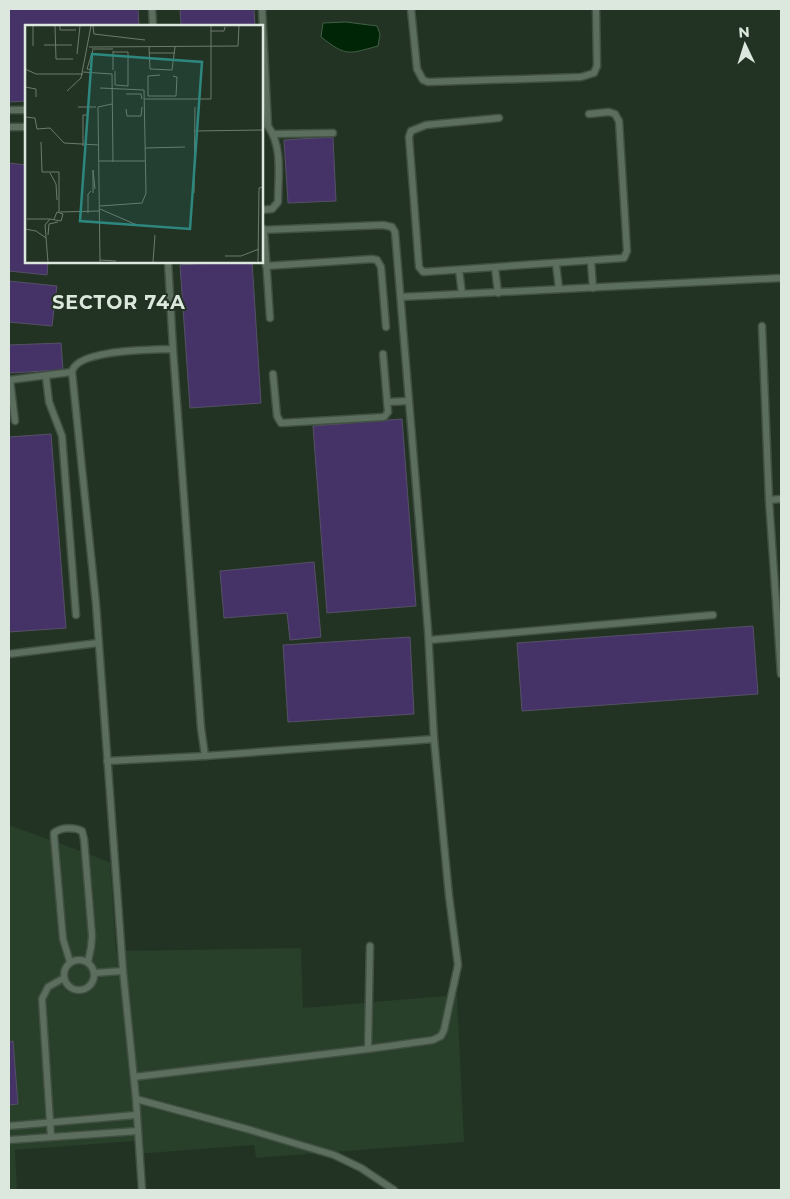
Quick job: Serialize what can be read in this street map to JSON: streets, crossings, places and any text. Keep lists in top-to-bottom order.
{
  "districts": ["SECTOR 74A"],
  "north": "top"
}
